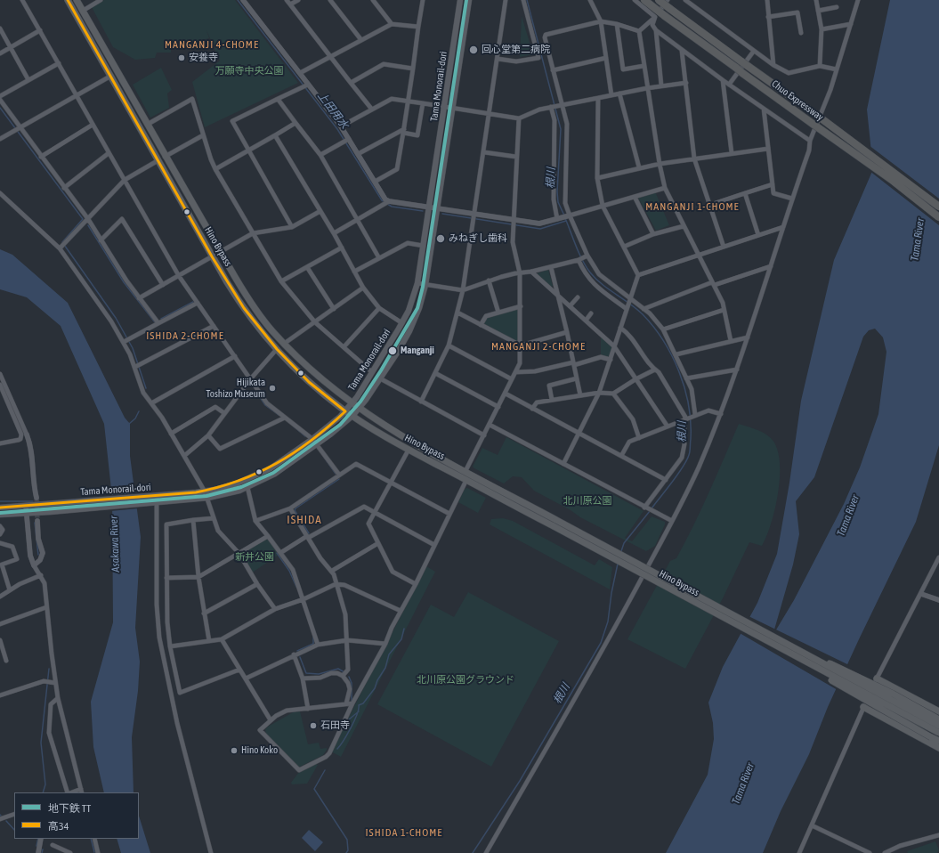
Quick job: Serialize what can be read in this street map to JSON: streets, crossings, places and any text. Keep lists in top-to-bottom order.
{
  "streets": {
    "highway": ["Chuo Expressway", "Hino Bypass"],
    "main road": ["Tama Monorail-dori"]
  },
  "crossings": [
    ["Tama Monorail-dori", "Hino Bypass"]
  ],
  "districts": [
    "MANGANJI 4-CHOME",
    "MANGANJI 1-CHOME",
    "ISHIDA 2-CHOME",
    "MANGANJI 2-CHOME",
    "ISHIDA",
    "ISHIDA 1-CHOME"
  ],
  "water": [
    "上田用水",
    "根川",
    "Tama River",
    "Asakawa River"
  ],
  "parks": [
    "万願寺中央公園",
    "北川原公園",
    "新井公園",
    "北川原公園グラウンド"
  ],
  "places": [
    "回心堂第二病院",
    "安養寺",
    "みねぎし歯科",
    "Manganji",
    "Hijikata Toshizo Museum",
    "石田寺",
    "Hino Koko"
  ],
  "lines": ["metro line TT", "transit line 高34"],
  "legend": ["地下鉄 TT", "高34"]
}
